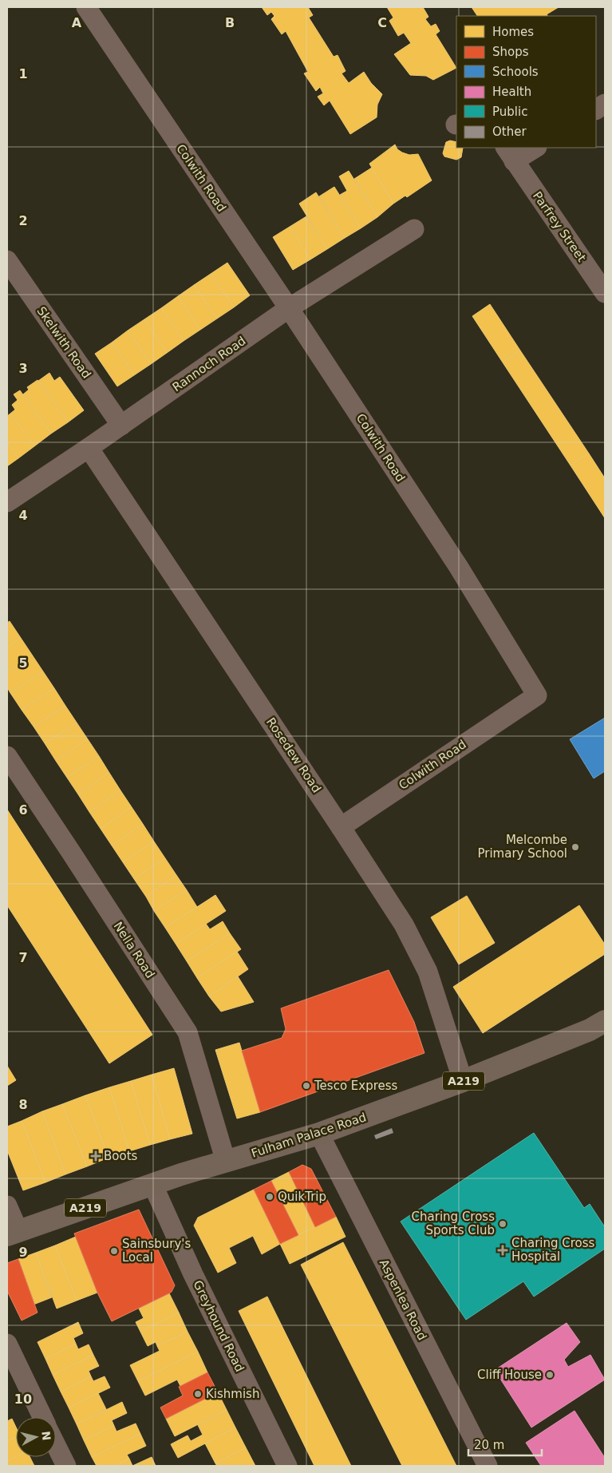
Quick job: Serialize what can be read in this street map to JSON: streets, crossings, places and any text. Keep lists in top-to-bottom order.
{
  "streets": {
    "main road": ["A219", "Fulham Palace Road"],
    "street": [
      "Colwith Road",
      "Parfrey Street",
      "Skelwith Road",
      "Rannoch Road",
      "Rosedew Road",
      "Nella Road",
      "Aspenlea Road",
      "Greyhound Road"
    ]
  },
  "crossings": [
    ["Colwith Road", "Rannoch Road"],
    ["Colwith Road", "Rosedew Road"],
    ["Skelwith Road", "Rannoch Road"],
    ["Rannoch Road", "Rosedew Road"],
    ["Rosedew Road", "Fulham Palace Road"],
    ["Nella Road", "Fulham Palace Road"],
    ["Fulham Palace Road", "Aspenlea Road"],
    ["Fulham Palace Road", "Greyhound Road"]
  ],
  "places": {
    "other": [
      "Melcombe Primary School",
      "Tesco Express",
      "QuikTrip",
      "Charing Cross Sports Club",
      "Sainsbury's Local",
      "Cliff House",
      "Kishmish"
    ],
    "health": ["Boots", "Charing Cross Hospital"]
  },
  "legend": [
    "Homes",
    "Shops",
    "Schools",
    "Health",
    "Public",
    "Other"
  ],
  "scale_bar": "20 m",
  "north": "right",
  "grid": {
    "columns": ["A", "B", "C"],
    "rows": [
      "1",
      "2",
      "3",
      "4",
      "5",
      "6",
      "7",
      "8",
      "9",
      "10"
    ]
  }
}
